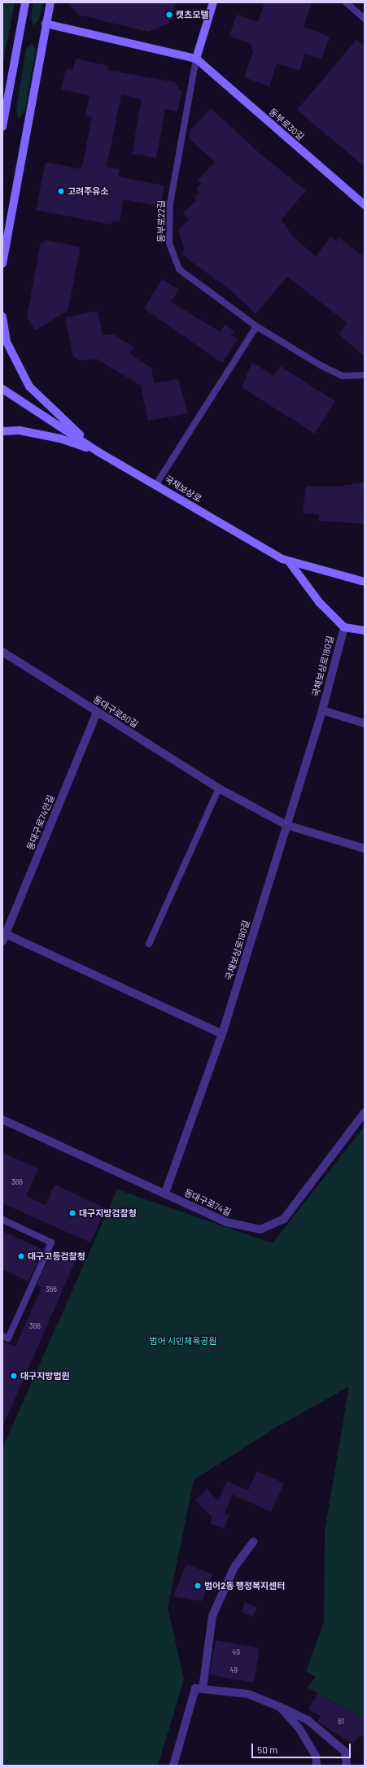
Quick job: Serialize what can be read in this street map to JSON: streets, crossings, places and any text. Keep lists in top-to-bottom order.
{
  "streets": {
    "main road": ["동부로30길", "동부로22길", "국채보상로"],
    "street": [
      "국채보상로180길",
      "동대구로80길",
      "동대구로74안길",
      "동대구로74길"
    ]
  },
  "crossings": [
    ["동부로30길", "동부로22길"],
    ["국채보상로180길", "동대구로80길"],
    ["국채보상로180길", "동대구로74길"],
    ["동대구로80길", "동대구로74안길"]
  ],
  "parks": ["범어 시민체육공원"],
  "places": [
    "캣츠모텔",
    "고려주유소",
    "대구지방검찰청",
    "대구고등검찰청",
    "대구지방법원",
    "범어2동 행정복지센터"
  ],
  "house_numbers": [
    "366",
    "366",
    "366",
    "49",
    "49",
    "61"
  ],
  "scale_bar": "50 m"
}
